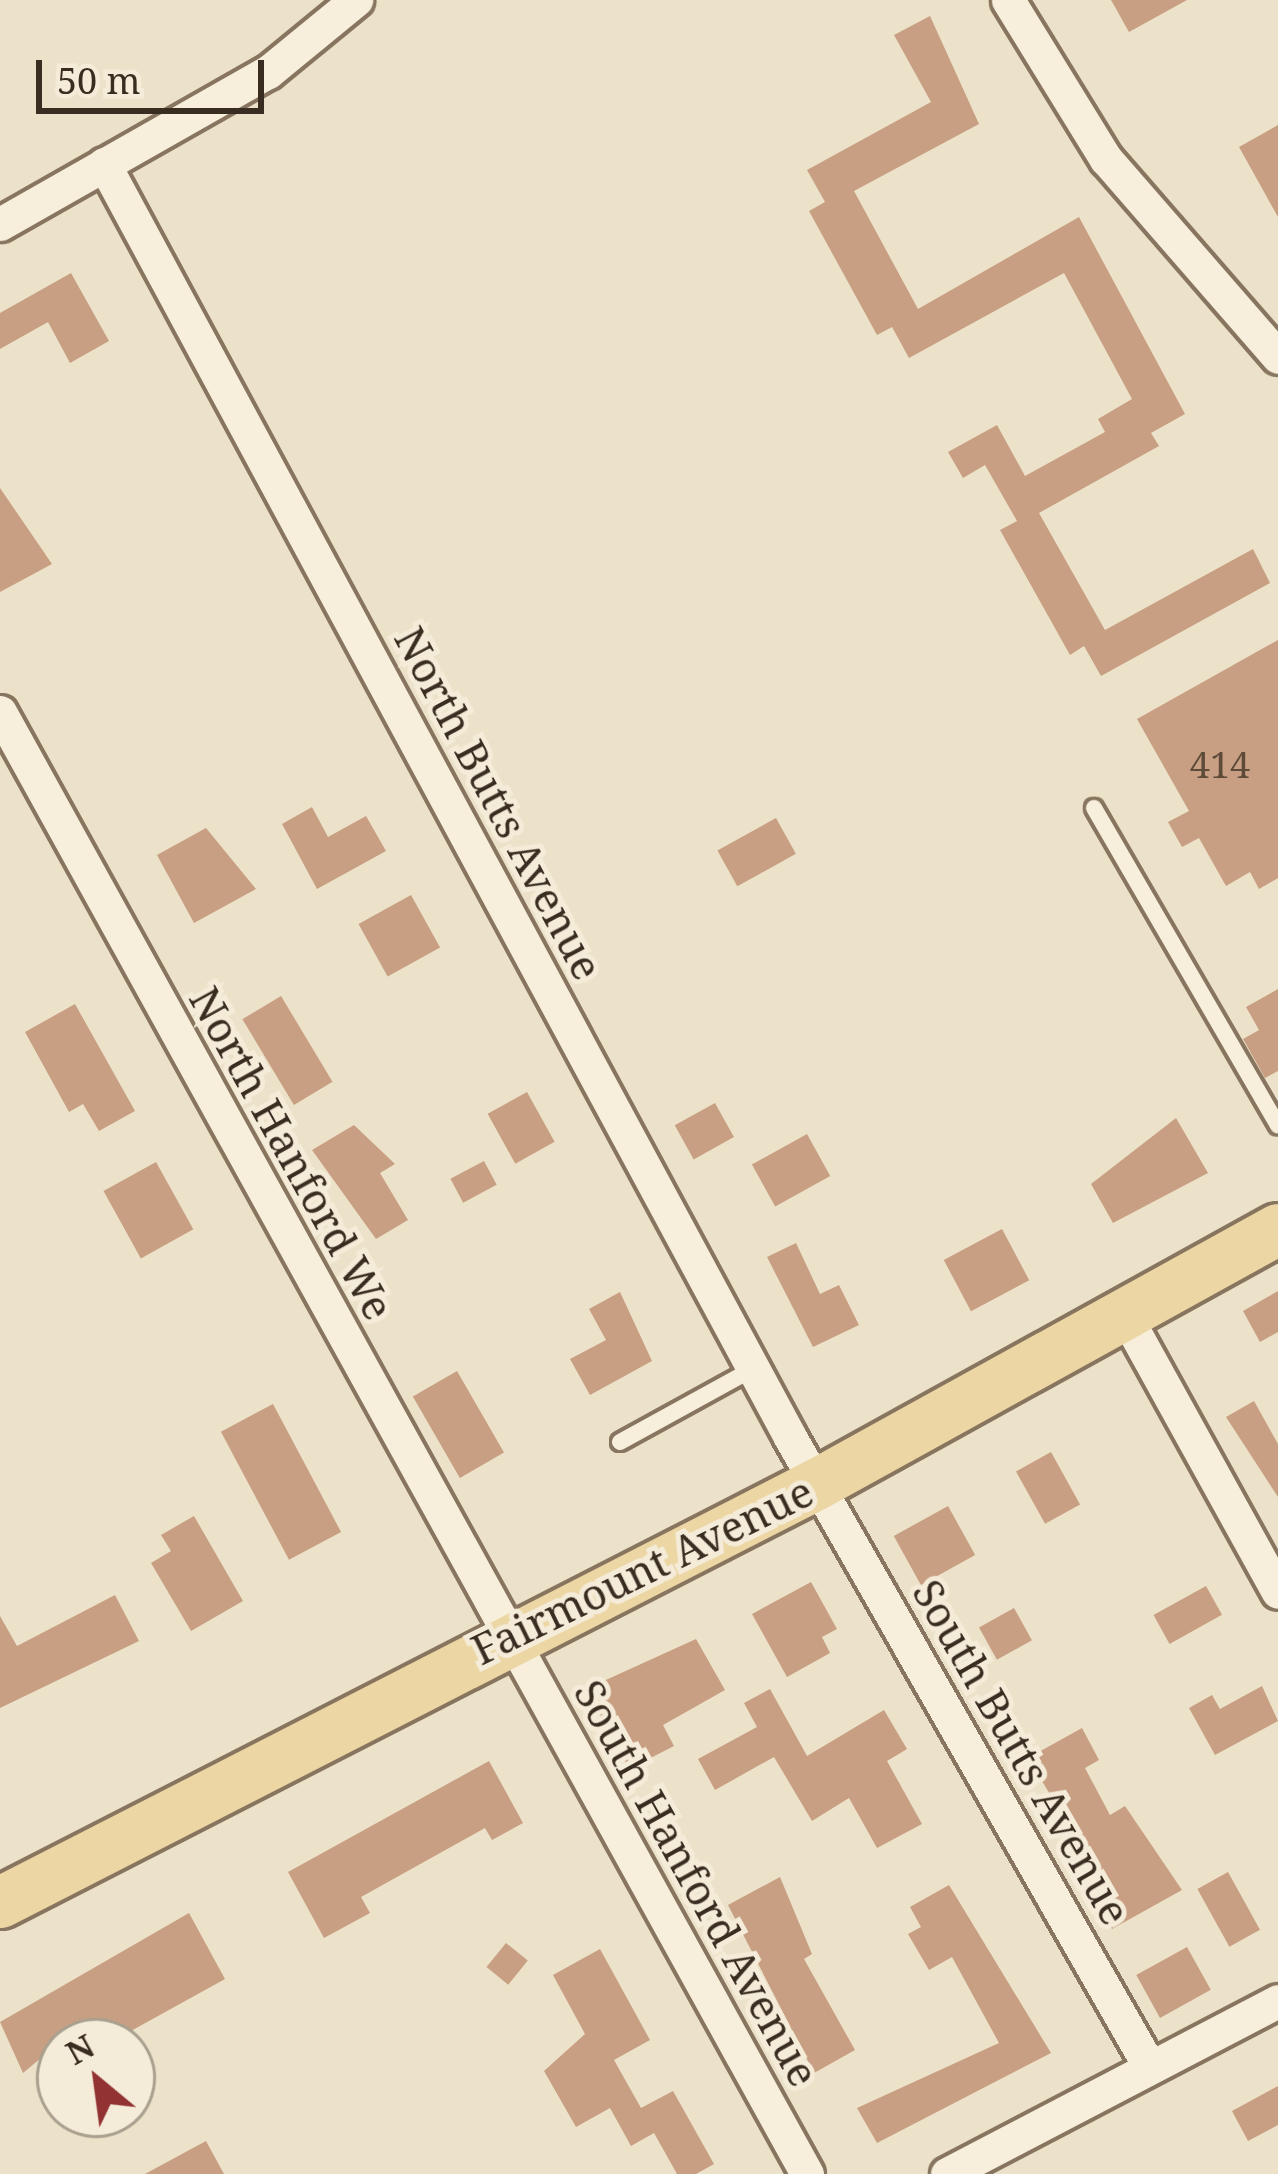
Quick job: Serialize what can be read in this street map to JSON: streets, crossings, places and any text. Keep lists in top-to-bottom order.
{
  "streets": {
    "main road": ["Fairmount Avenue"],
    "street": [
      "North Butts Avenue",
      "North Hanford We",
      "South Butts Avenue",
      "South Hanford Avenue"
    ]
  },
  "crossings": [
    ["North Butts Avenue", "Fairmount Avenue"],
    ["North Butts Avenue", "South Butts Avenue"],
    ["North Hanford We", "Fairmount Avenue"],
    ["North Hanford We", "South Hanford Avenue"],
    ["Fairmount Avenue", "South Butts Avenue"],
    ["Fairmount Avenue", "South Hanford Avenue"]
  ],
  "house_numbers": ["414"],
  "scale_bar": "50 m",
  "north": "top left"
}
